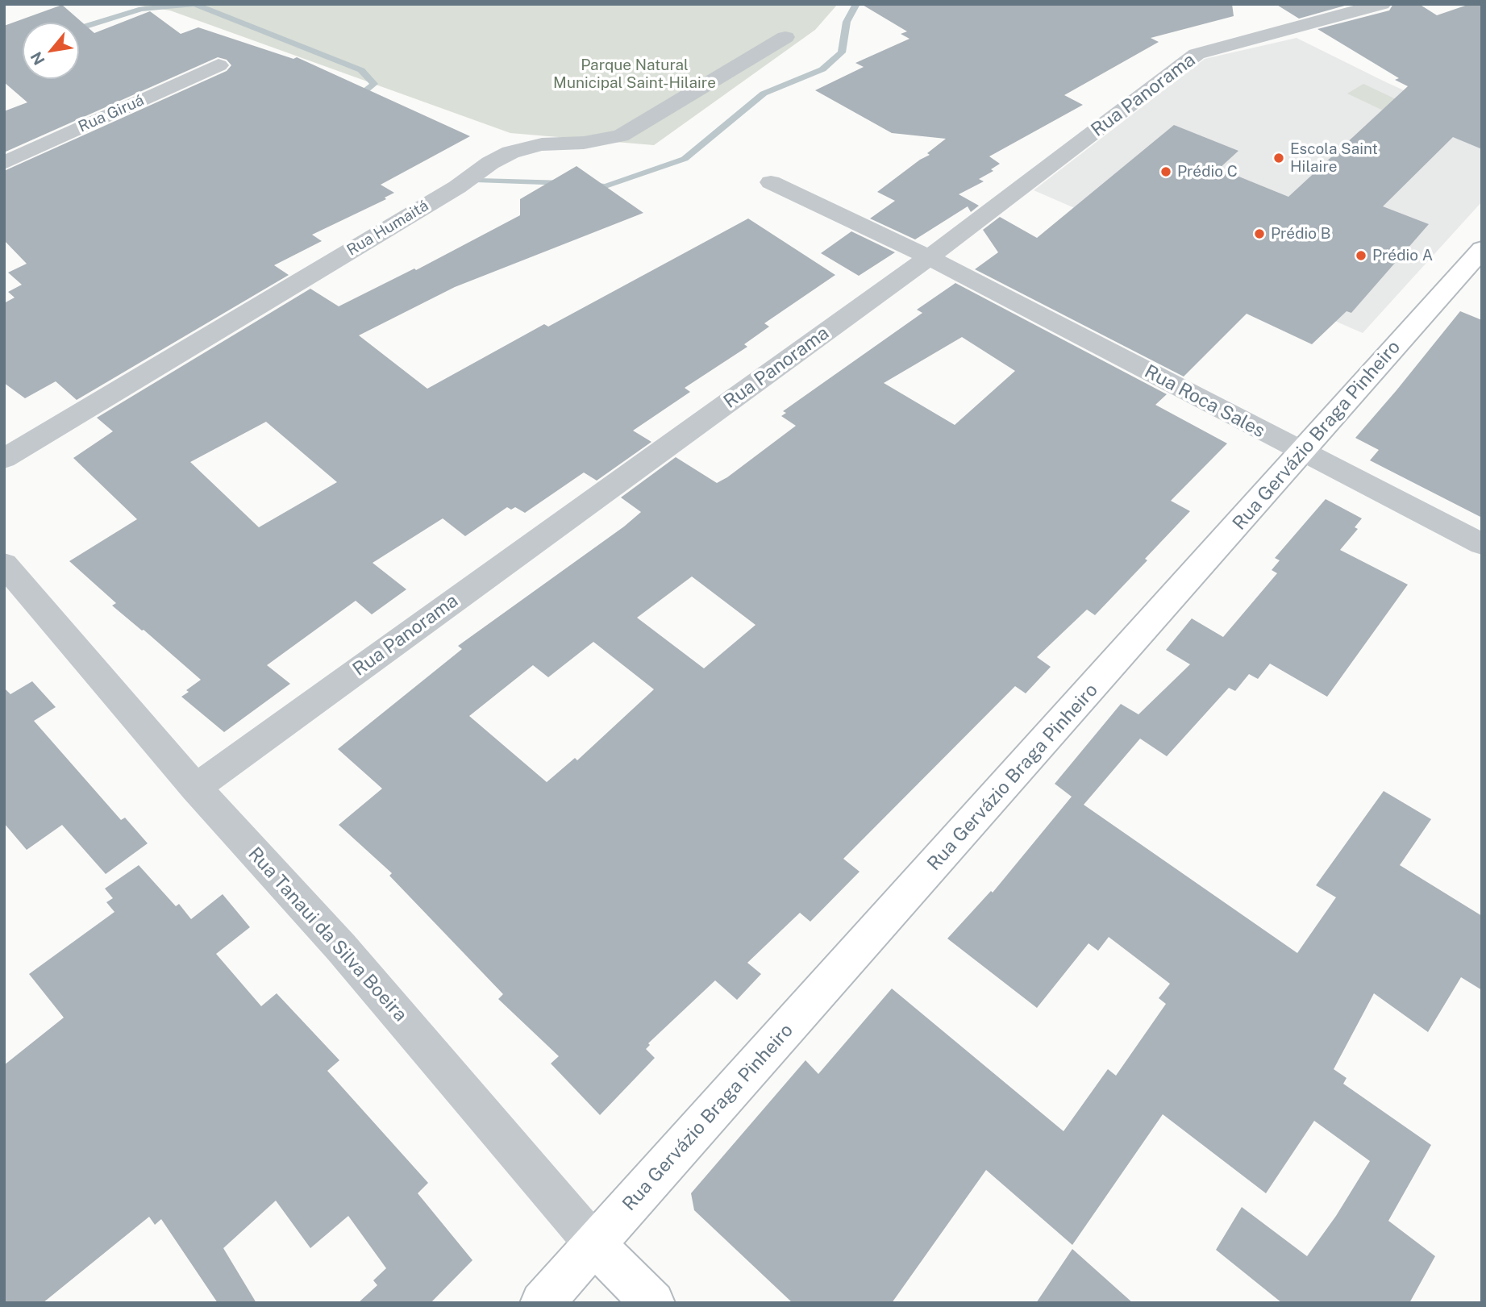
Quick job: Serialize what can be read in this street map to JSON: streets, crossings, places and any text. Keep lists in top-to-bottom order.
{
  "streets": {
    "street": [
      "Rua Panorama",
      "Rua Giruá",
      "Rua Humaitá",
      "Rua Roca Sales",
      "Rua Gervázio Braga Pinheiro",
      "Rua Tanaui da Silva Boeira"
    ]
  },
  "crossings": [
    ["Rua Panorama", "Rua Roca Sales"],
    ["Rua Panorama", "Rua Tanaui da Silva Boeira"],
    ["Rua Roca Sales", "Rua Gervázio Braga Pinheiro"],
    ["Rua Gervázio Braga Pinheiro", "Rua Tanaui da Silva Boeira"]
  ],
  "parks": ["Parque Natural Municipal Saint-Hilaire"],
  "places": [
    "Escola Saint Hilaire",
    "Prédio C",
    "Prédio B",
    "Prédio A"
  ],
  "north": "bottom left"
}
